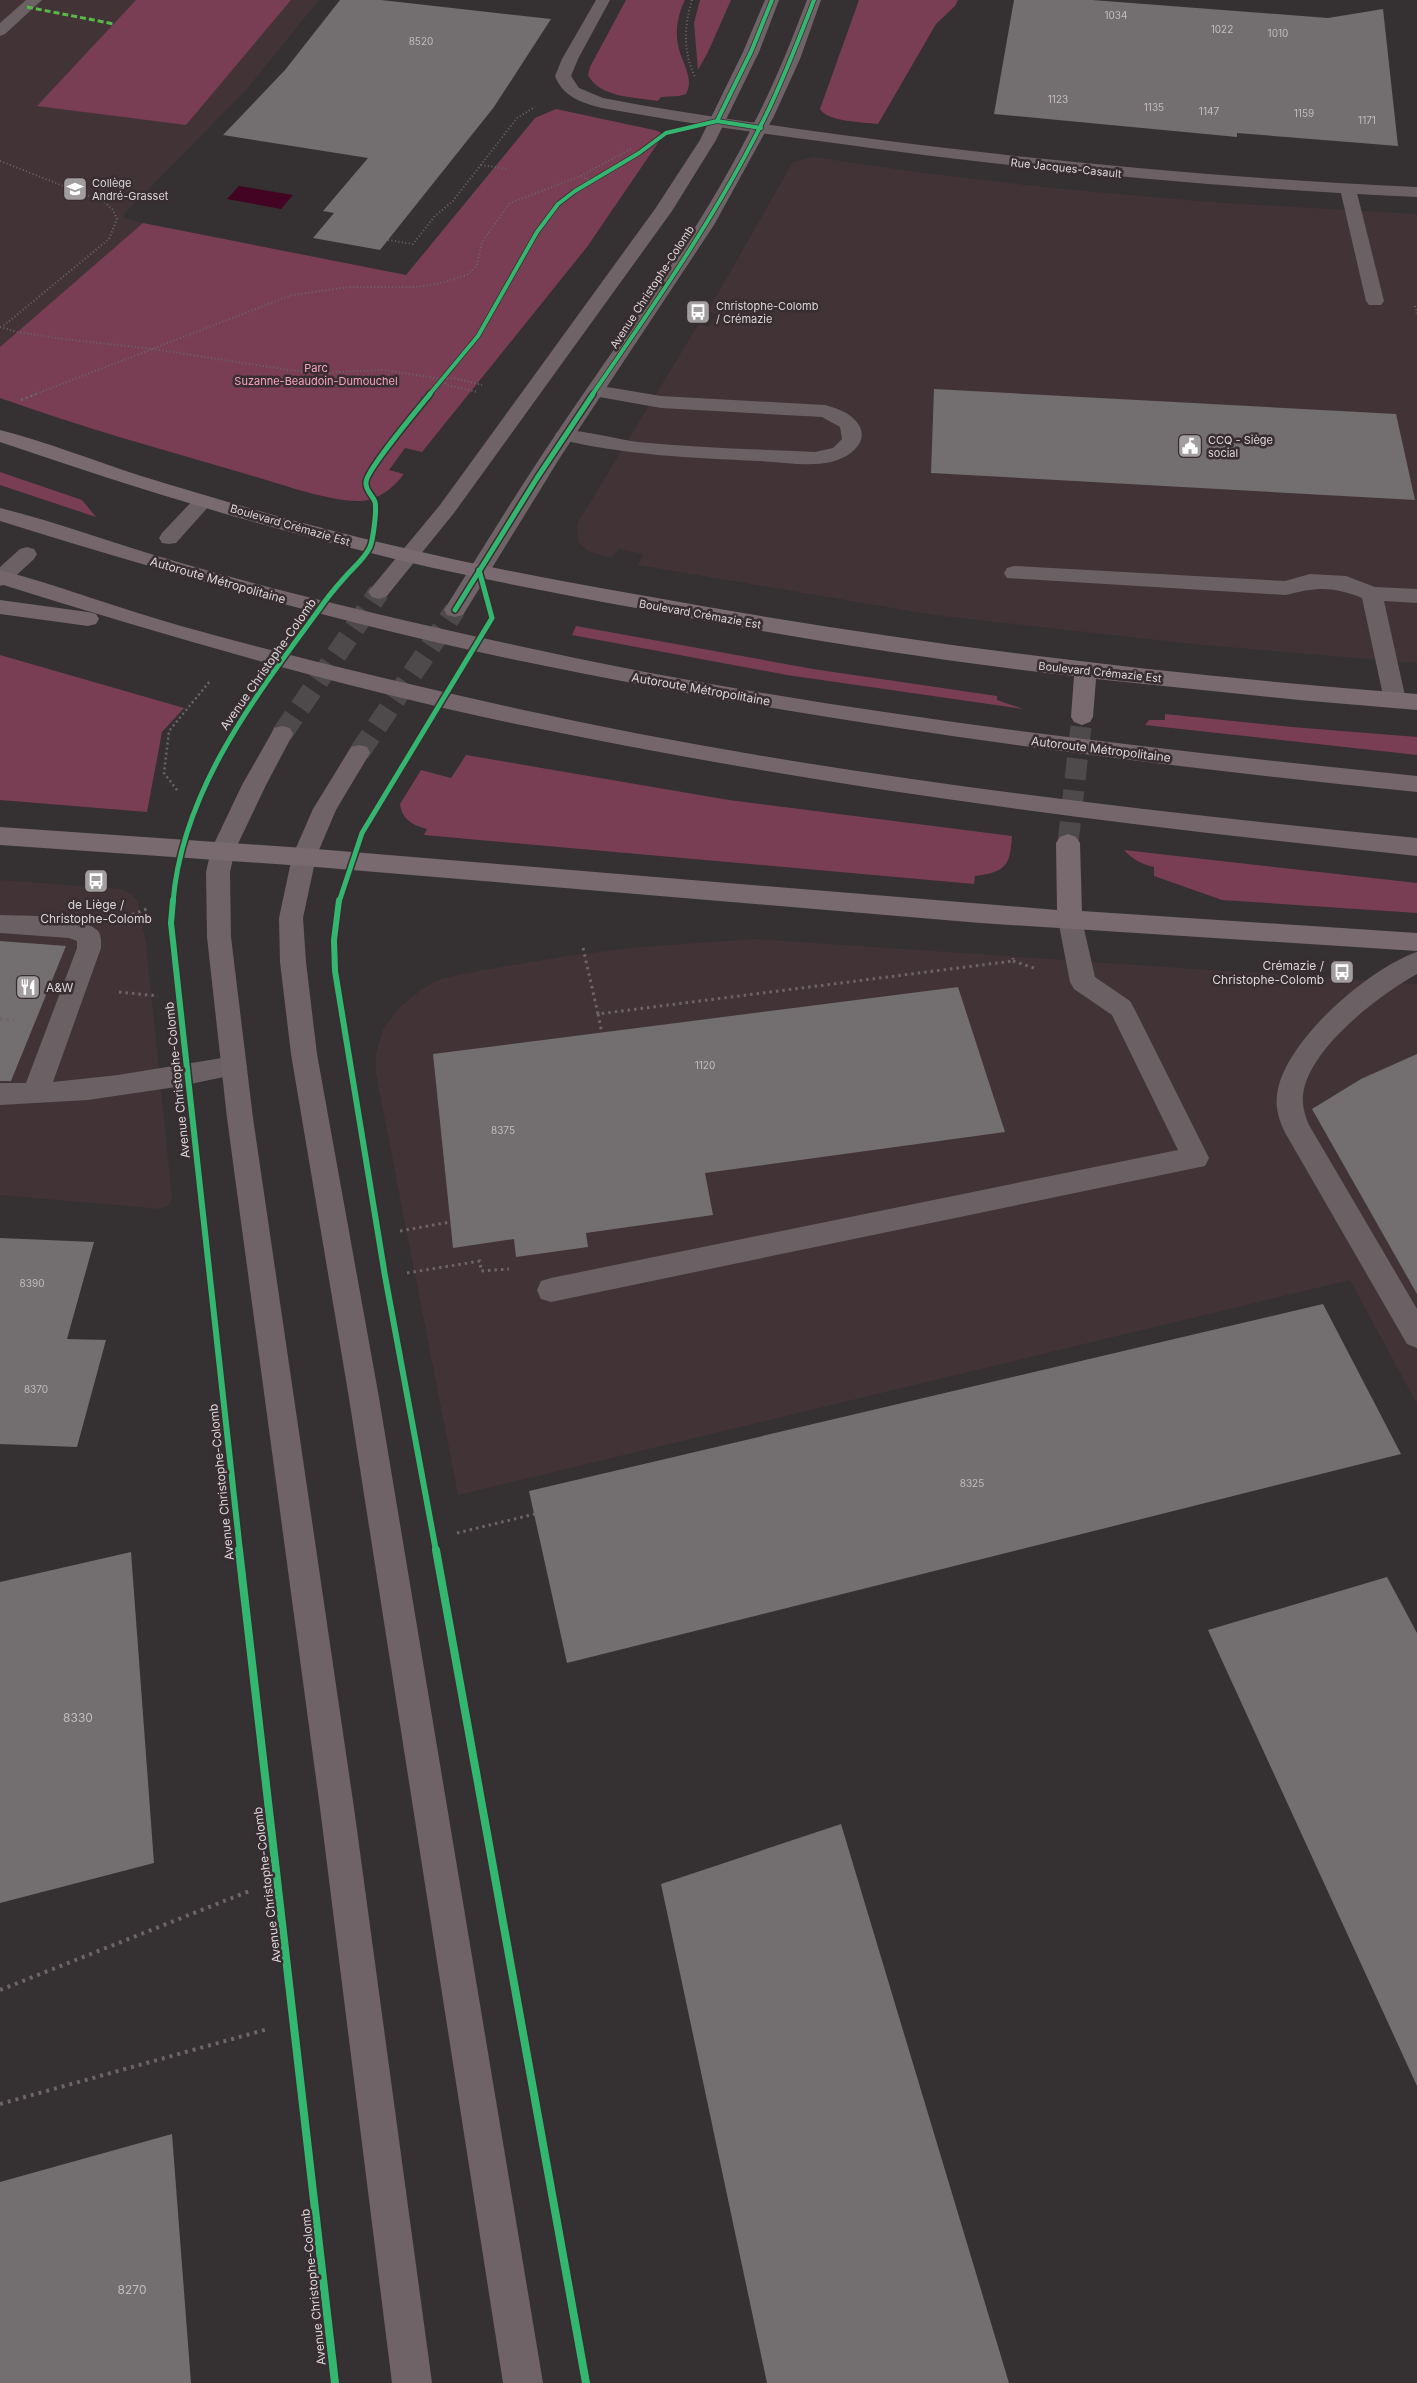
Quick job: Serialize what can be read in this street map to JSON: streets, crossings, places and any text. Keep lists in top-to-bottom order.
{
  "streets": {
    "highway": ["Autoroute Métropolitaine"],
    "main road": ["Avenue Christophe-Colomb", "Boulevard Crémazie Est"],
    "street": ["Rue Jacques-Casault"]
  },
  "crossings": [
    ["Rue Jacques-Casault", "Avenue Christophe-Colomb"],
    ["Avenue Christophe-Colomb", "Boulevard Crémazie Est"]
  ],
  "parks": ["Parc Suzanne-Beaudoin-Dumouchel"],
  "places": {
    "school or university": ["Collège André-Grasset"],
    "bus stop": ["Christophe-Colomb / Crémazie", "de Liège / Christophe-Colomb", "Crémazie / Christophe-Colomb"],
    "public building": ["CCQ - Siège social"],
    "restaurant": ["A&W"]
  },
  "house_numbers": [
    "1034",
    "1022",
    "1010",
    "8520",
    "1123",
    "1135",
    "1147",
    "1159",
    "1171",
    "1120",
    "8375",
    "8390",
    "8370",
    "8325",
    "8330",
    "8270"
  ]
}
